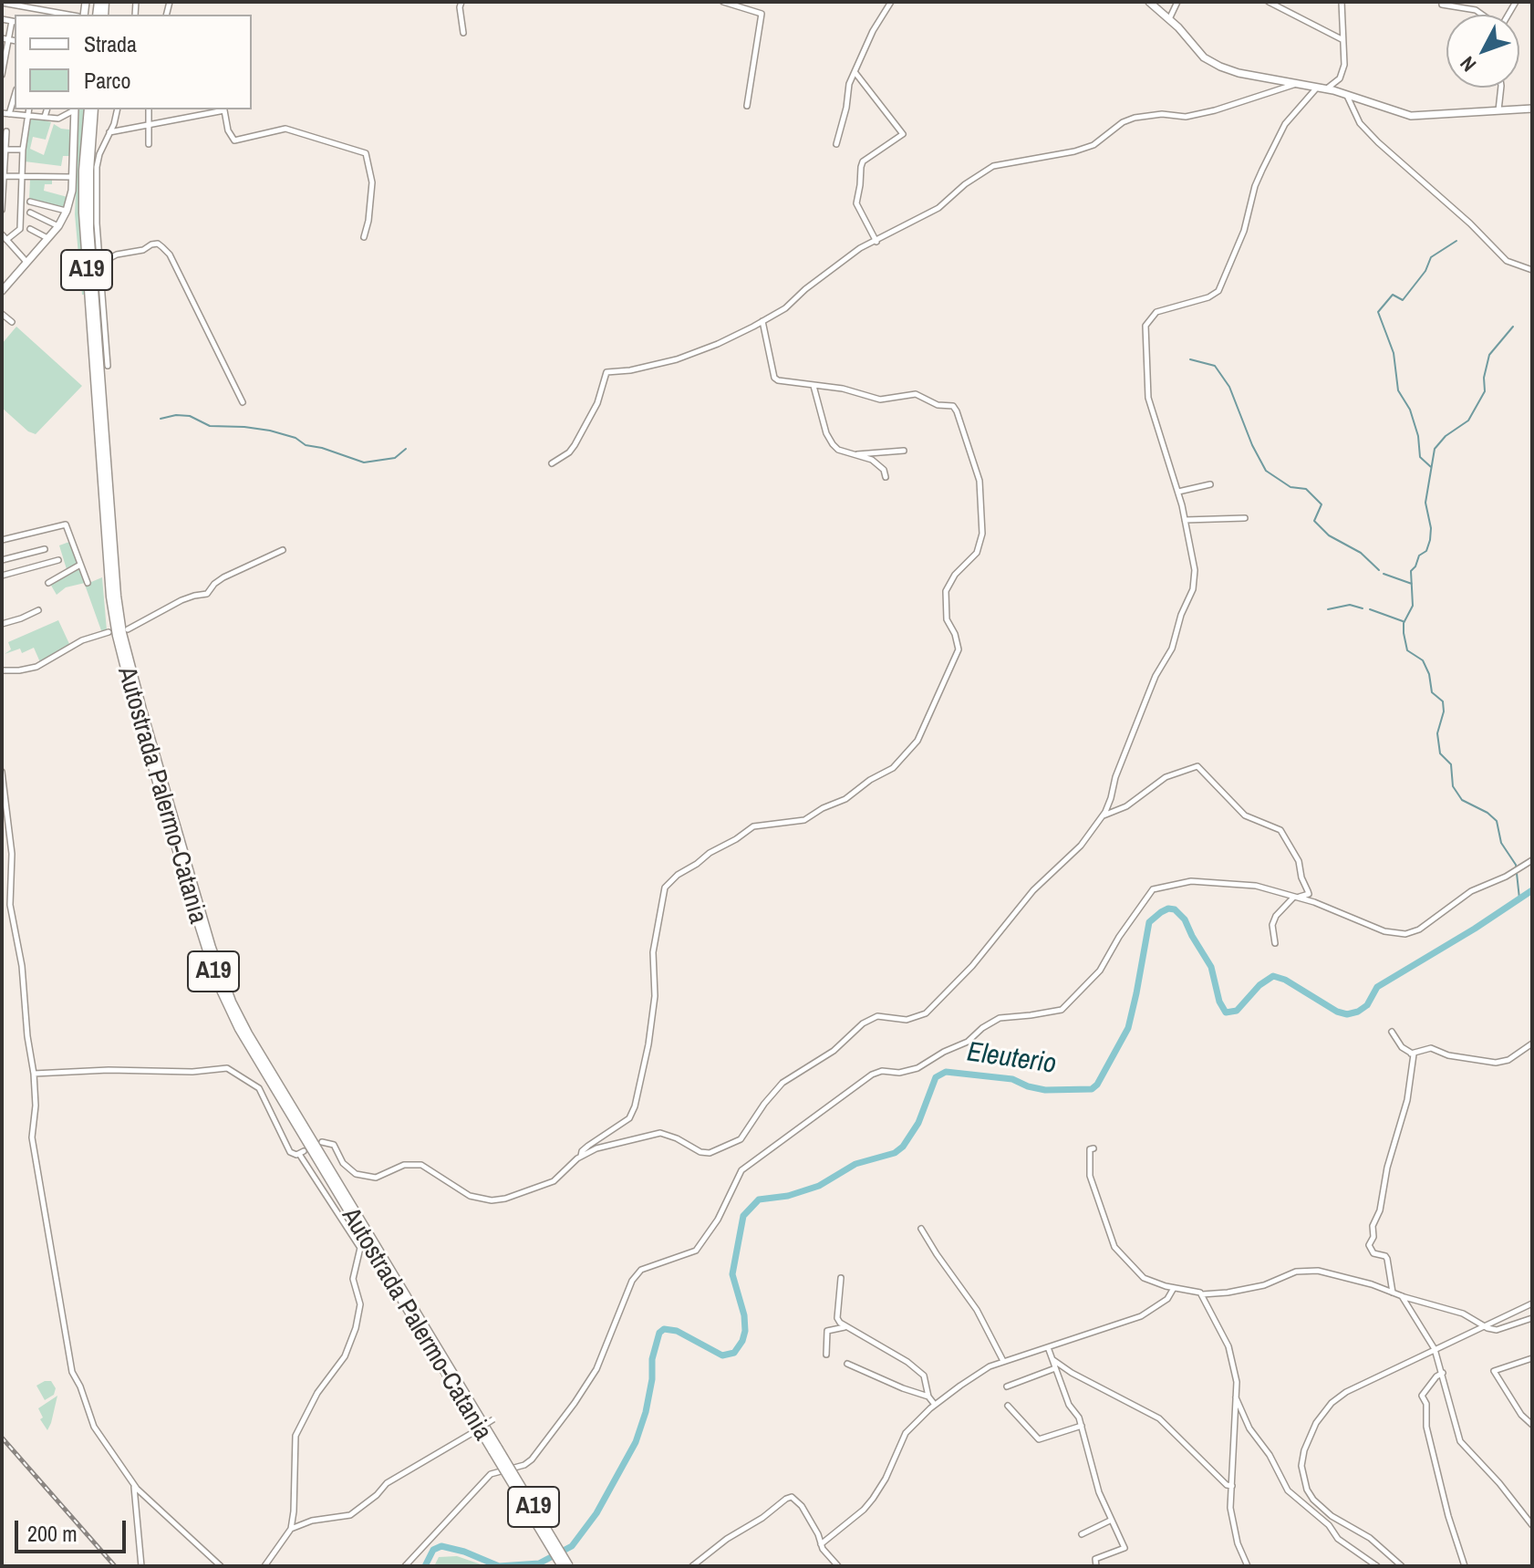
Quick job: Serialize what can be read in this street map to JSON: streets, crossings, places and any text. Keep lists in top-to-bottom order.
{
  "streets": {
    "highway": ["A19", "Autostrada Palermo-Catania"]
  },
  "crossings": [
    ["A19", "Autostrada Palermo-Catania"]
  ],
  "water": ["Eleuterio"],
  "legend": ["Strada", "Parco"],
  "scale_bar": "200 m",
  "north": "bottom left"
}
